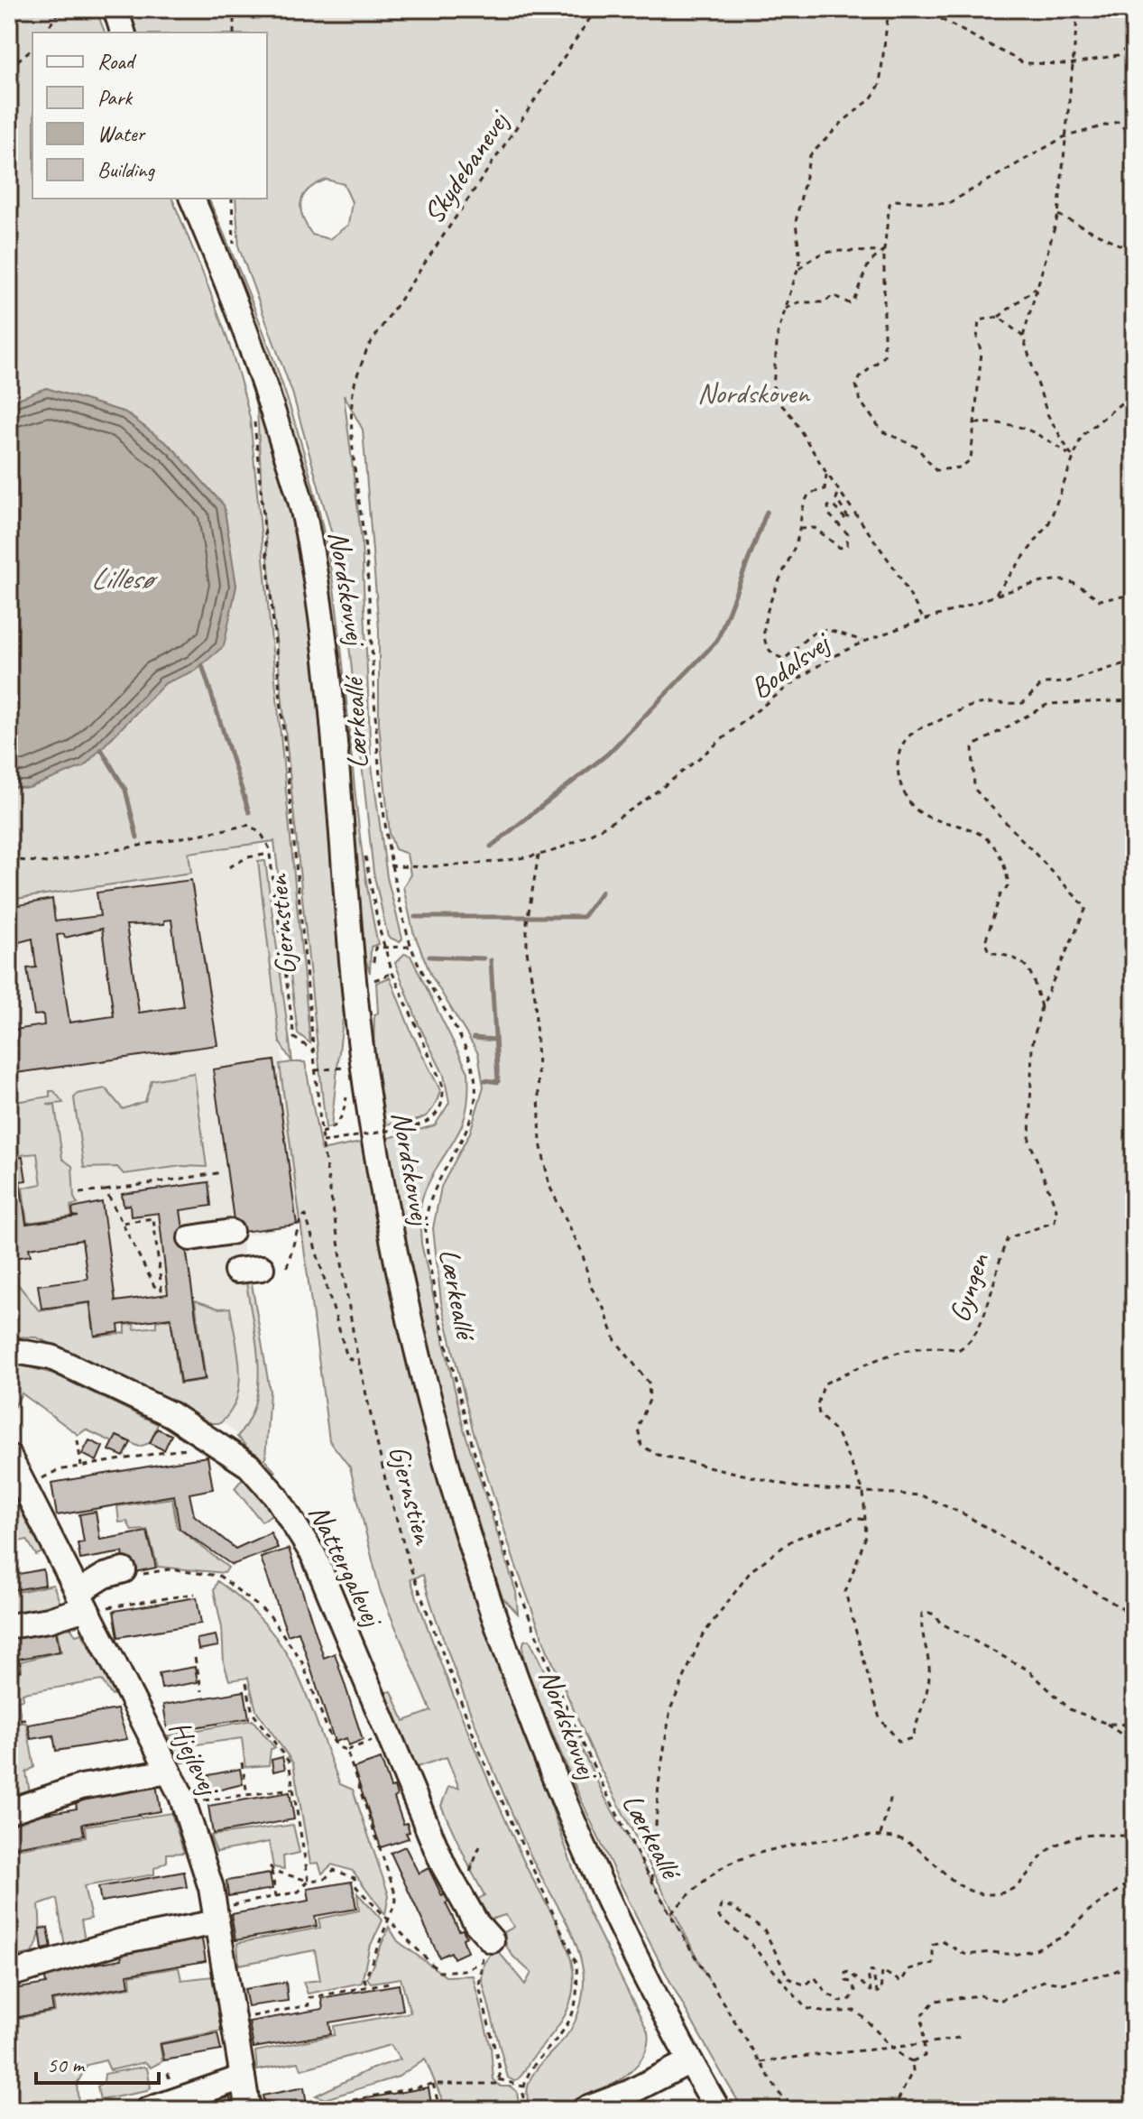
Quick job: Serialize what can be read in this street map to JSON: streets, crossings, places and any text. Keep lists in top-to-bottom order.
{
  "streets": {
    "street": ["Nordskovvej", "Nattergalevej", "Hjejlevej"],
    "path": [
      "Skydebanevej",
      "Bodalsvej",
      "Lærkeallé",
      "Gjernstien",
      "Gyngen"
    ]
  },
  "crossings": [
    ["Skydebanevej", "Lærkeallé"],
    ["Bodalsvej", "Lærkeallé"]
  ],
  "water": ["Lillesø"],
  "parks": ["Nordskoven"],
  "legend": [
    "Road",
    "Park",
    "Water",
    "Building"
  ],
  "scale_bar": "50 m"
}
